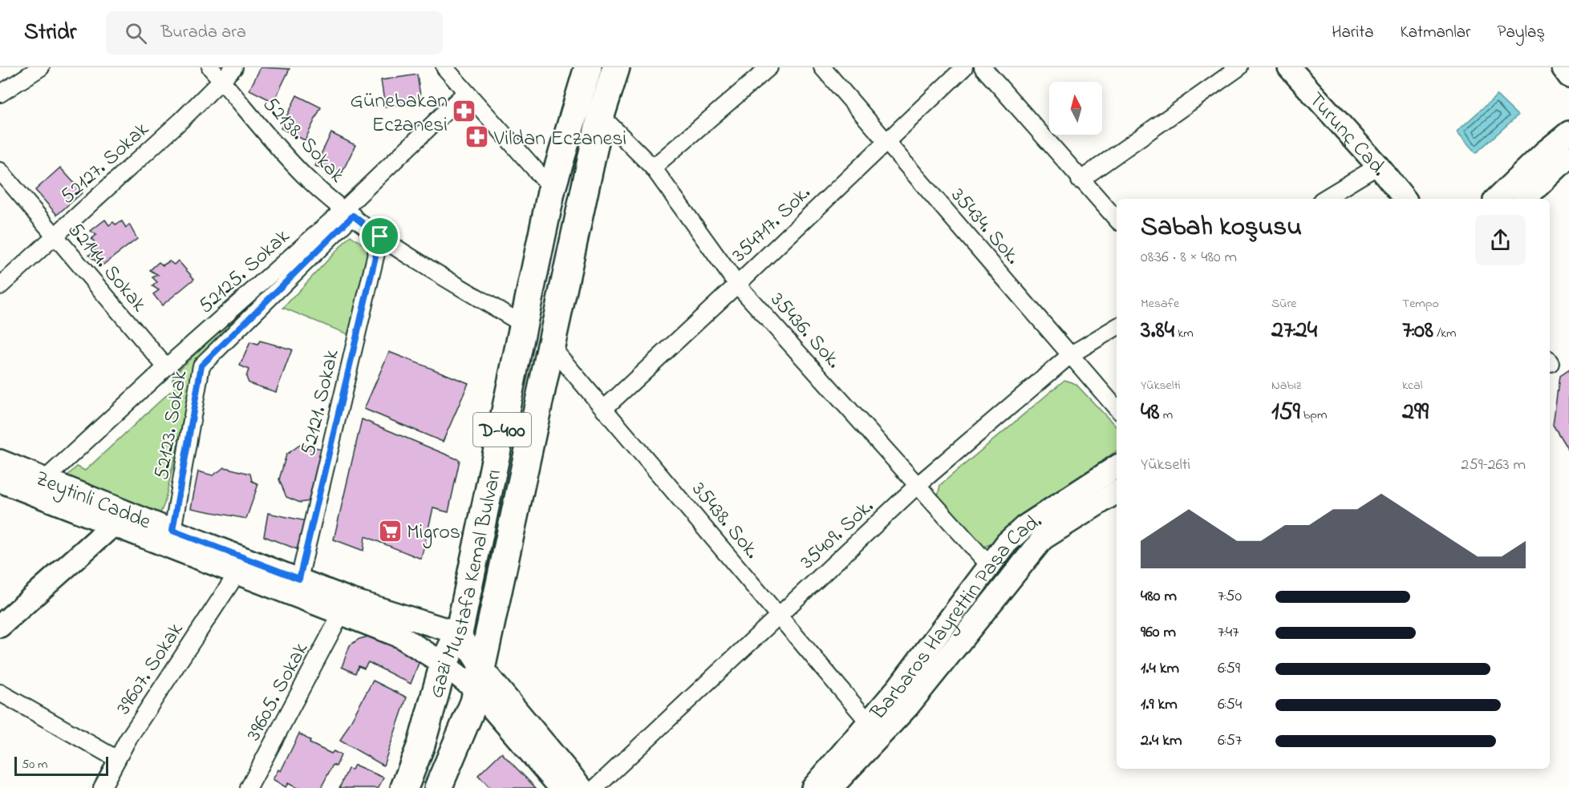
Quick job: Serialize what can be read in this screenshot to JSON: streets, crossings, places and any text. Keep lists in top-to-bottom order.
{
  "streets": {
    "highway": ["D-400", "Gazi Mustafa Kemal Bulvarı"],
    "street": [
      "Turunç Cad.",
      "52138. Sokak",
      "52127. Sokak",
      "354717. Sok.",
      "35434. Sok.",
      "52144. Sokak",
      "52125. Sokak",
      "35436. Sok.",
      "52121. Sokak",
      "52123. Sokak",
      "Zeytinli Cadde",
      "35438. Sok.",
      "35409. Sok.",
      "Barbaros Hayrettin Paşa Cad.",
      "39607. Sokak",
      "39605. Sokak"
    ]
  },
  "crossings": [
    ["52138. Sokak", "52127. Sokak"],
    ["52138. Sokak", "52125. Sokak"],
    ["52138. Sokak", "52121. Sokak"],
    ["52138. Sokak", "52123. Sokak"],
    ["52138. Sokak", "Gazi Mustafa Kemal Bulvarı"],
    ["52127. Sokak", "52144. Sokak"],
    ["354717. Sok.", "35434. Sok."],
    ["354717. Sok.", "35436. Sok."],
    ["354717. Sok.", "35438. Sok."],
    ["35434. Sok.", "35409. Sok."],
    ["52144. Sokak", "52125. Sokak"],
    ["52125. Sokak", "52123. Sokak"],
    ["52125. Sokak", "Zeytinli Cadde"],
    ["35436. Sok.", "35409. Sok."],
    ["35436. Sok.", "Gazi Mustafa Kemal Bulvarı"],
    ["35436. Sok.", "Barbaros Hayrettin Paşa Cad."],
    ["52121. Sokak", "Zeytinli Cadde"],
    ["52123. Sokak", "Zeytinli Cadde"],
    ["Zeytinli Cadde", "Gazi Mustafa Kemal Bulvarı"],
    ["Zeytinli Cadde", "39607. Sokak"],
    ["Zeytinli Cadde", "39605. Sokak"],
    ["35438. Sok.", "35409. Sok."],
    ["35438. Sok.", "Gazi Mustafa Kemal Bulvarı"],
    ["35438. Sok.", "Barbaros Hayrettin Paşa Cad."]
  ],
  "places": {
    "pharmacy": ["Günebakan Eczanesi", "Vildan Eczanesi"],
    "supermarket": ["Migros"]
  },
  "scale_bar": "50 m",
  "north": "top",
  "page": {
    "header": "Stridr",
    "search": "Burada ara",
    "nav": ["Harita", "Katmanlar", "Paylaş"],
    "heading": ["Sabah koşusu", "08:36 · 8 × 480 m"],
    "stats": [
      ["Mesafe", "3.84 km"],
      ["Süre", "27:24"],
      ["Tempo", "7:08 /km"],
      ["Yükselti", "48 m"],
      ["Nabız", "159 bpm"],
      ["kcal", "299"]
    ],
    "chart": ["Yükselti", "259–263 m"],
    "list": [
      {
        "name": "480 m",
        "note": "7:50"
      },
      {
        "name": "960 m",
        "note": "7:47"
      },
      {
        "name": "1.4 km",
        "note": "6:59"
      },
      {
        "name": "1.9 km",
        "note": "6:54"
      },
      {
        "name": "2.4 km",
        "note": "6:57"
      }
    ],
    "scale": "50 m"
  }
}
